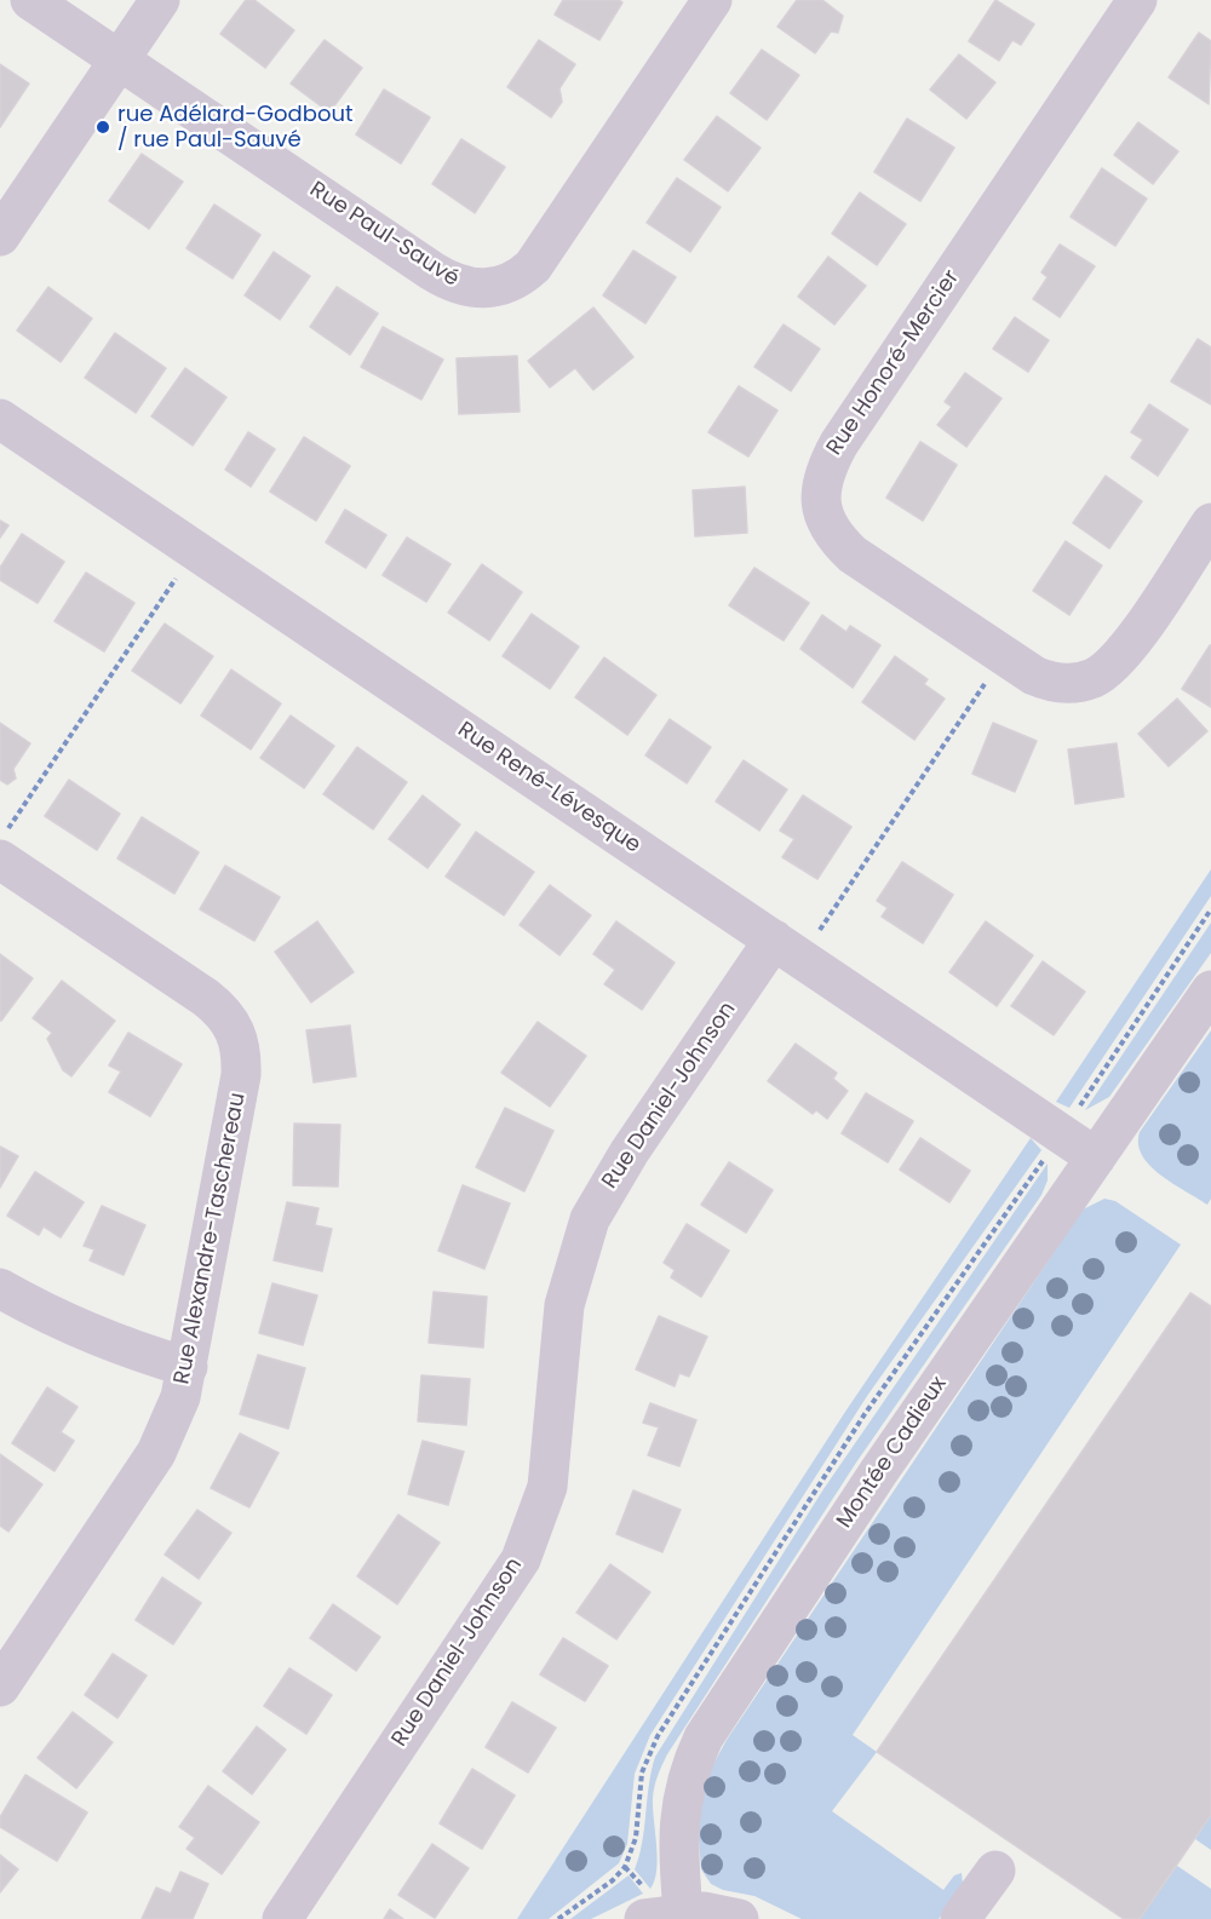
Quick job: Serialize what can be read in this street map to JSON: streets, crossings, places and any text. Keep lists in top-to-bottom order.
{
  "streets": {
    "street": [
      "Rue Paul-Sauvé",
      "Rue Honoré-Mercier",
      "Rue René-Lévesque",
      "Rue Daniel-Johnson",
      "Rue Alexandre-Taschereau",
      "Montée Cadieux"
    ]
  },
  "crossings": [
    ["Rue René-Lévesque", "Rue Daniel-Johnson"],
    ["Rue René-Lévesque", "Montée Cadieux"]
  ],
  "places": ["rue Adélard-Godbout / rue Paul-Sauvé"]
}
